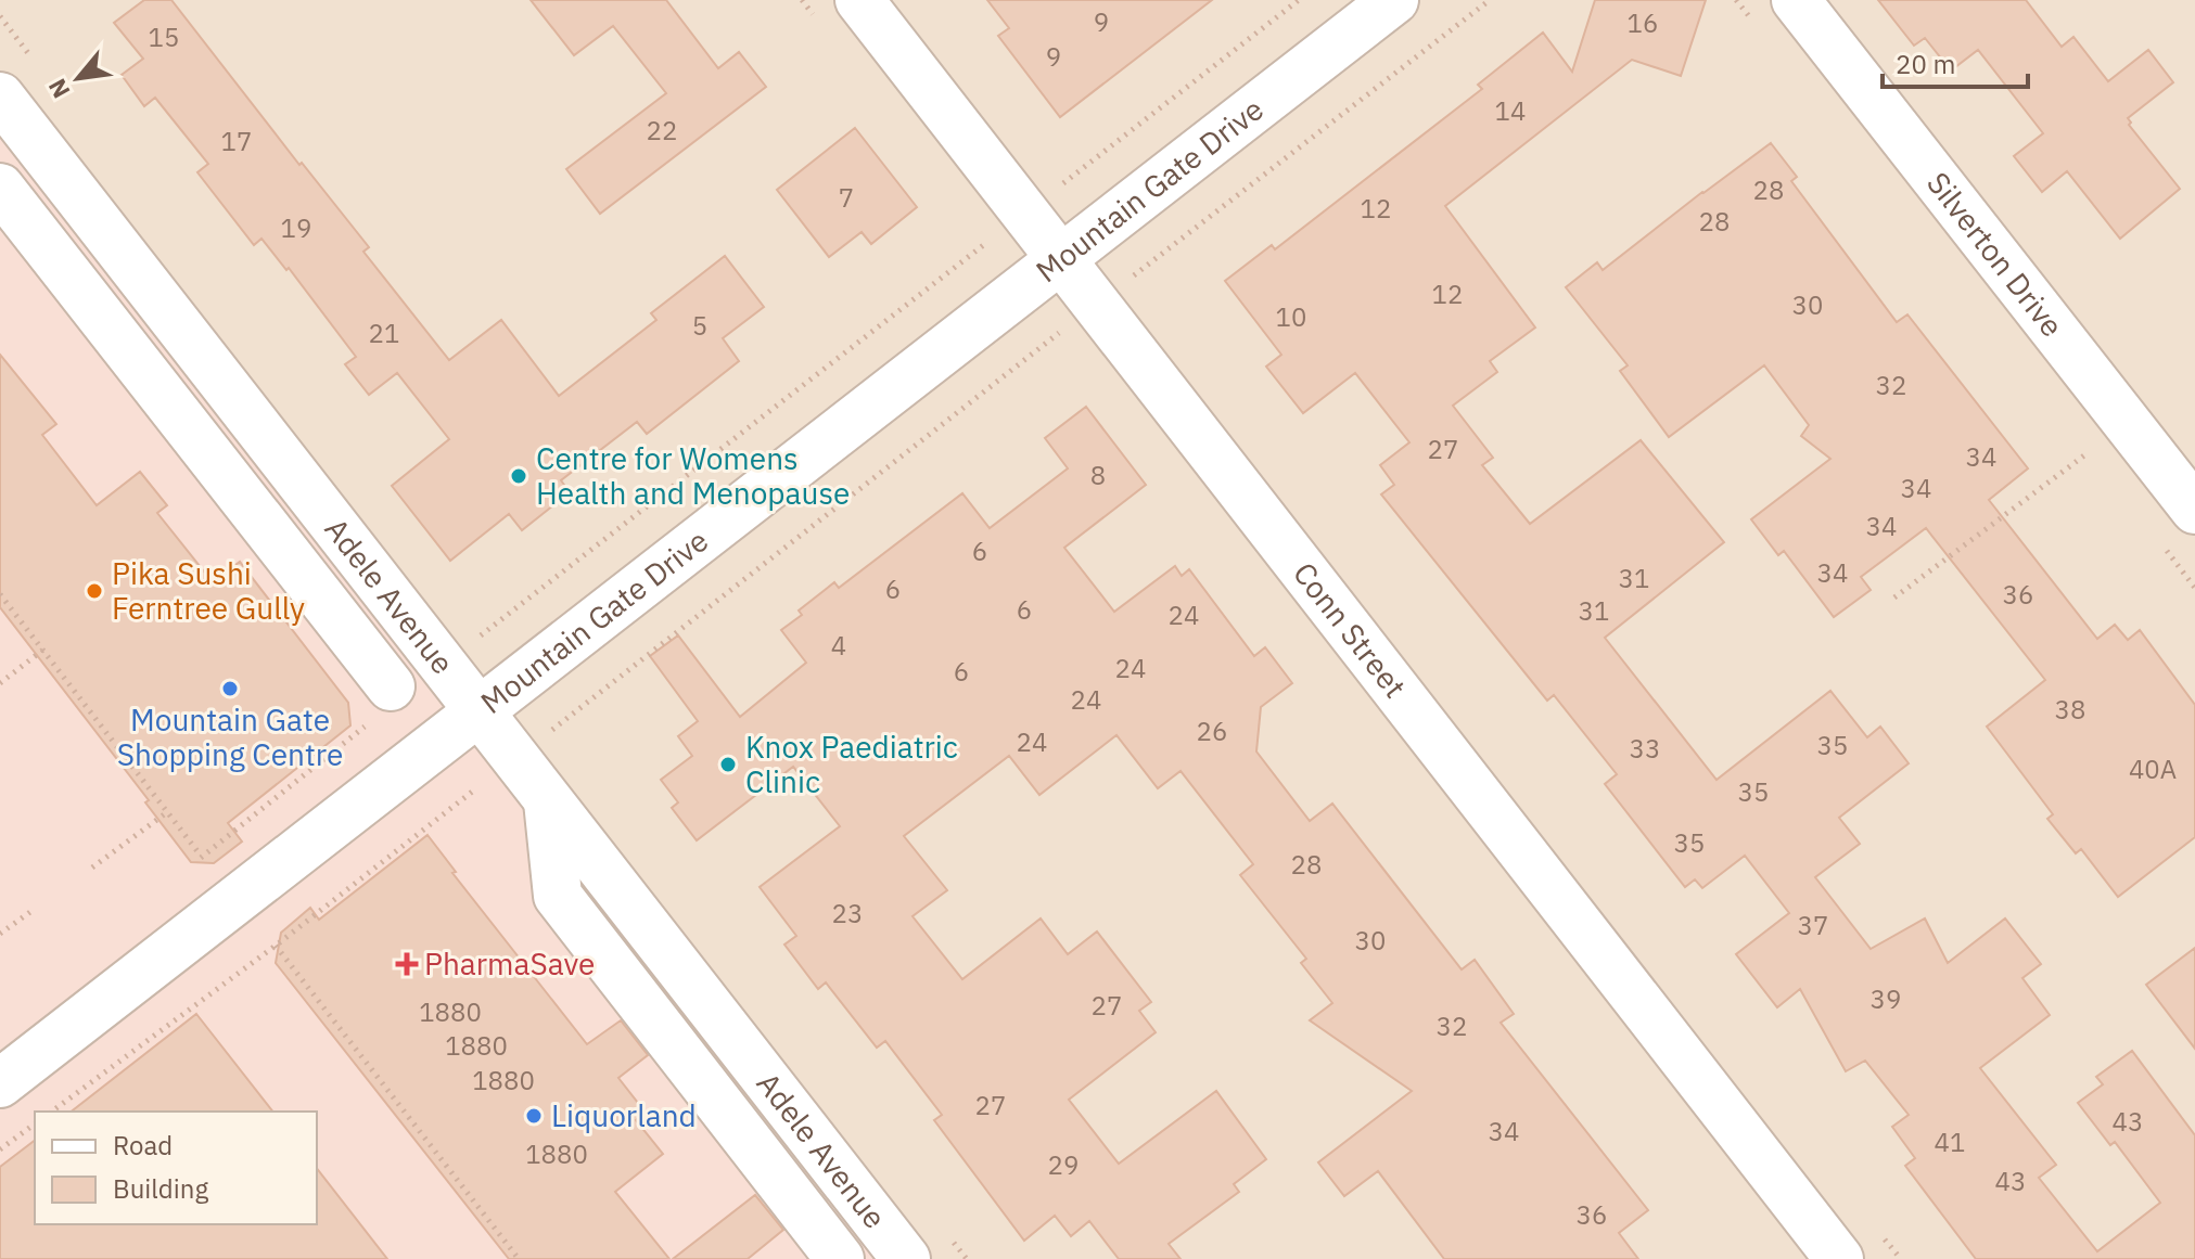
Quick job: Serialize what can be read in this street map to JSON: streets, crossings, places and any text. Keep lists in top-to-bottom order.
{
  "streets": {
    "street": [
      "Mountain Gate Drive",
      "Silverton Drive",
      "Adele Avenue",
      "Conn Street"
    ]
  },
  "crossings": [
    ["Mountain Gate Drive", "Adele Avenue"],
    ["Mountain Gate Drive", "Conn Street"]
  ],
  "places": {
    "other": [
      "Centre for Womens Health and Menopause",
      "Pika Sushi Ferntree Gully",
      "Mountain Gate Shopping Centre",
      "Knox Paediatric Clinic",
      "Liquorland"
    ],
    "health": ["PharmaSave"]
  },
  "house_numbers": [
    "9",
    "16",
    "15",
    "9",
    "14",
    "22",
    "17",
    "28",
    "7",
    "12",
    "28",
    "19",
    "12",
    "30",
    "10",
    "5",
    "21",
    "32",
    "27",
    "34",
    "8",
    "34",
    "34",
    "6",
    "34",
    "31",
    "6",
    "36",
    "6",
    "31",
    "24",
    "4",
    "24",
    "6",
    "24",
    "38",
    "26",
    "24",
    "35",
    "33",
    "40A",
    "35",
    "35",
    "28",
    "23",
    "37",
    "30",
    "39",
    "27",
    "1880",
    "32",
    "1880",
    "1880",
    "27",
    "43",
    "34",
    "41",
    "1880",
    "29",
    "43",
    "36"
  ],
  "legend": ["Road", "Building"],
  "scale_bar": "20 m",
  "north": "bottom left"
}
